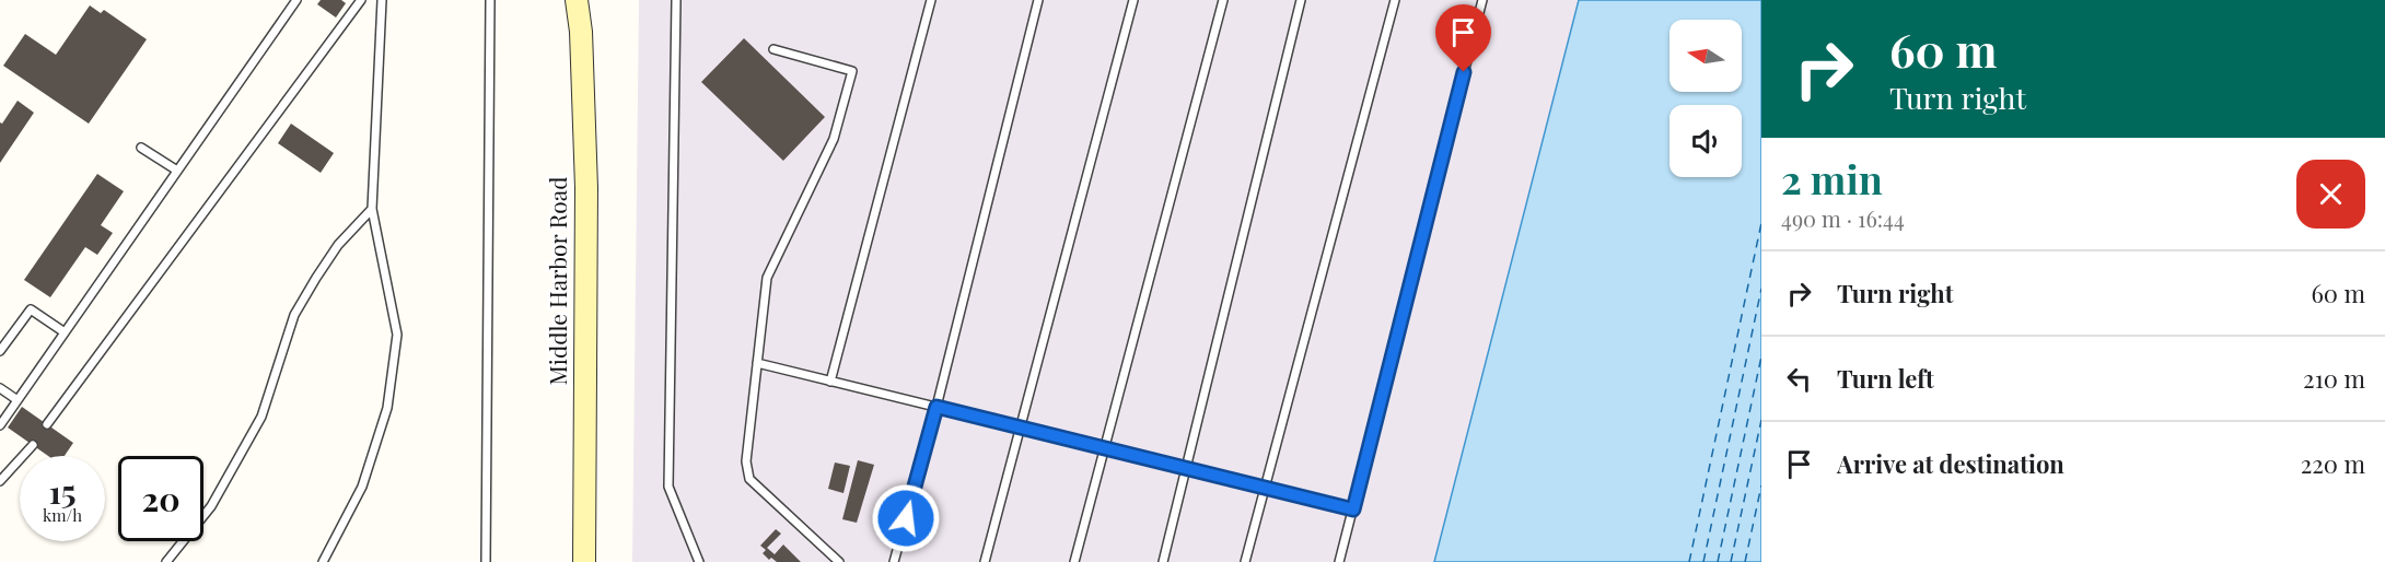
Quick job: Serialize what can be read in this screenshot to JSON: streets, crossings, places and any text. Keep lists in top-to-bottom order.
{
  "streets": {
    "main road": ["Middle Harbor Road"]
  },
  "north": "left",
  "page": {
    "turn": ["60 m", "Turn right"],
    "heading": ["2 min", "490 m · 16:44"],
    "list": [
      {
        "name": "Turn right",
        "value": "60 m"
      },
      {
        "name": "Turn left",
        "value": "210 m"
      },
      {
        "name": "Arrive at destination",
        "value": "220 m"
      }
    ],
    "speed": "15 km/h",
    "limit": "20"
  }
}
